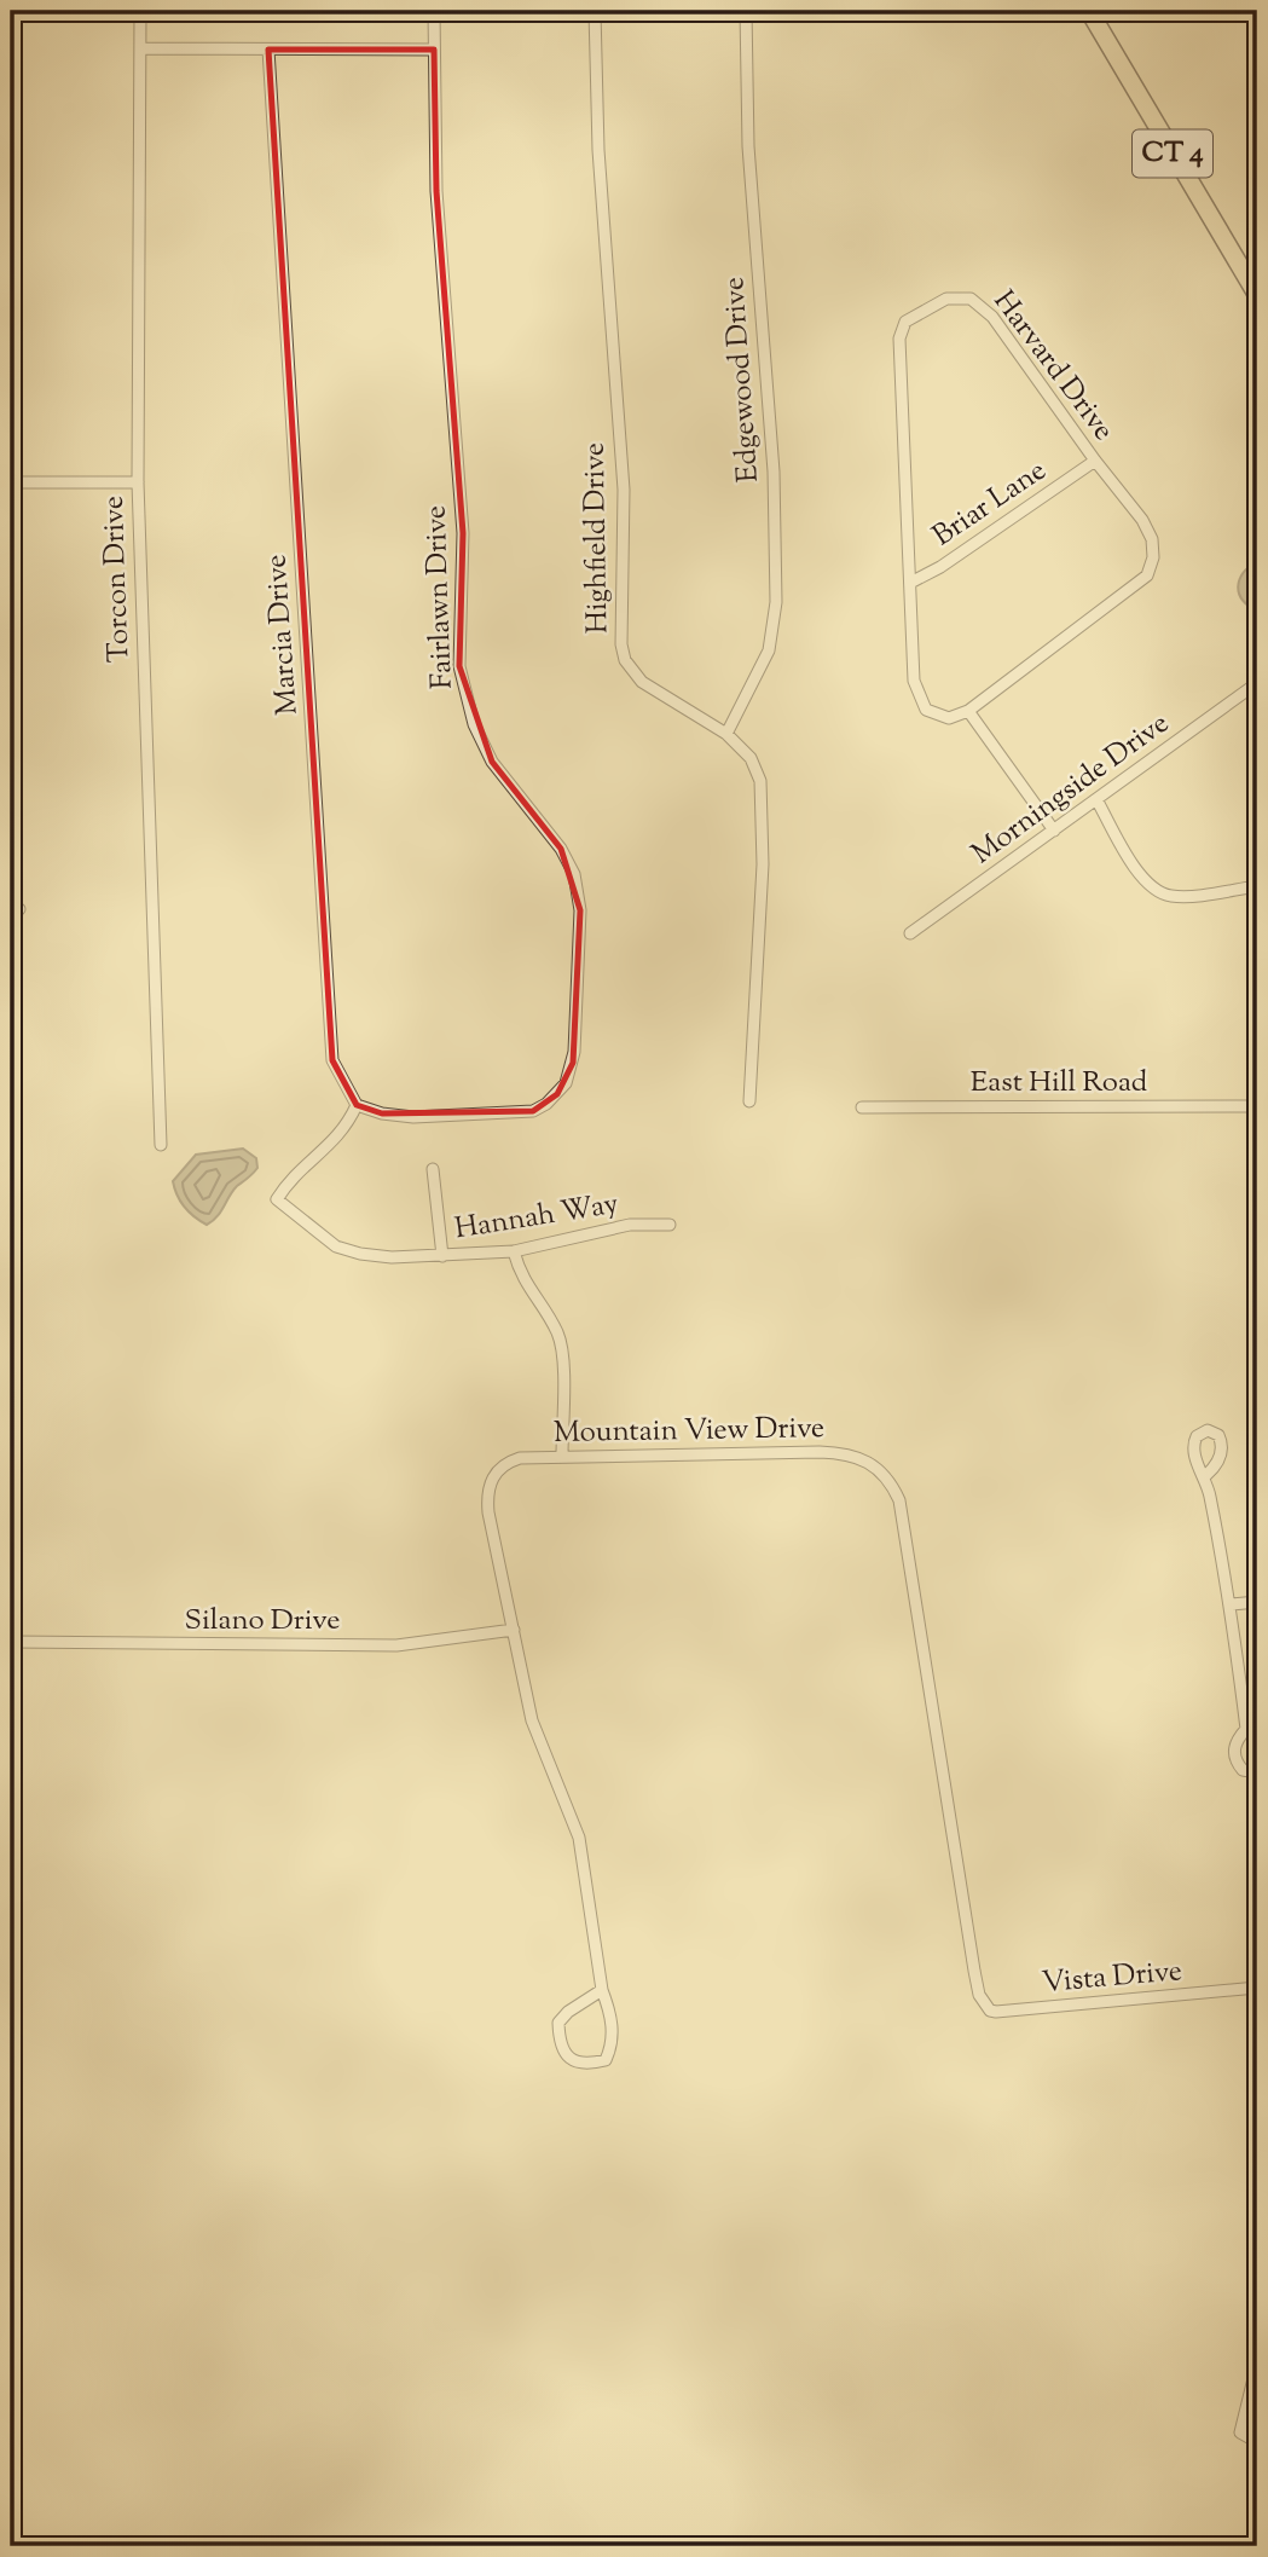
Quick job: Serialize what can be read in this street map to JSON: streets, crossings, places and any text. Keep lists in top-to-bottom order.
{
  "streets": {
    "main road": ["CT 4"],
    "street": [
      "Harvard Drive",
      "Edgewood Drive",
      "Briar Lane",
      "Highfield Drive",
      "Torcon Drive",
      "Fairlawn Drive",
      "Marcia Drive",
      "Morningside Drive",
      "East Hill Road",
      "Hannah Way",
      "Mountain View Drive",
      "Silano Drive",
      "Vista Drive"
    ]
  },
  "crossings": [
    ["Harvard Drive", "Briar Lane"],
    ["Edgewood Drive", "Highfield Drive"],
    ["Fairlawn Drive", "Marcia Drive"],
    ["Fairlawn Drive", "Hannah Way"],
    ["Marcia Drive", "Hannah Way"],
    ["Mountain View Drive", "Silano Drive"],
    ["Mountain View Drive", "Vista Drive"]
  ]
}
